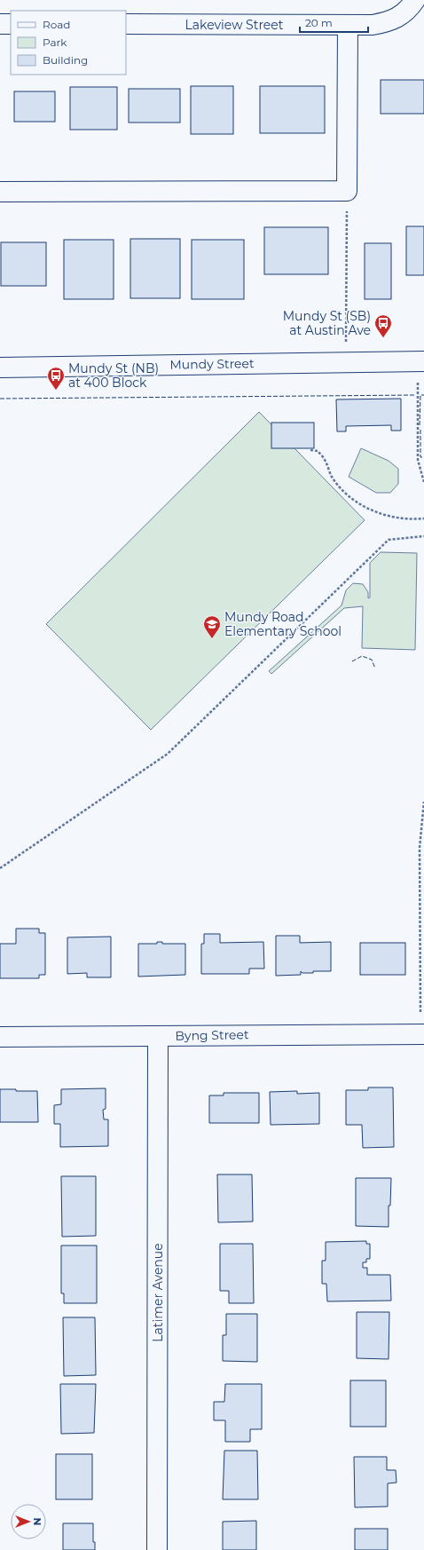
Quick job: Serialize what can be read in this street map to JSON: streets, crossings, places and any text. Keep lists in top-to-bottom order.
{
  "streets": {
    "street": [
      "Lakeview Street",
      "Mundy Street",
      "Byng Street",
      "Latimer Avenue"
    ]
  },
  "crossings": [
    ["Byng Street", "Latimer Avenue"]
  ],
  "places": {
    "bus stop": ["Mundy St (SB) at Austin Ave", "Mundy St (NB) at 400 Block"],
    "school or university": ["Mundy Road Elementary School"]
  },
  "legend": ["Road", "Park", "Building"],
  "scale_bar": "20 m",
  "north": "right"
}
